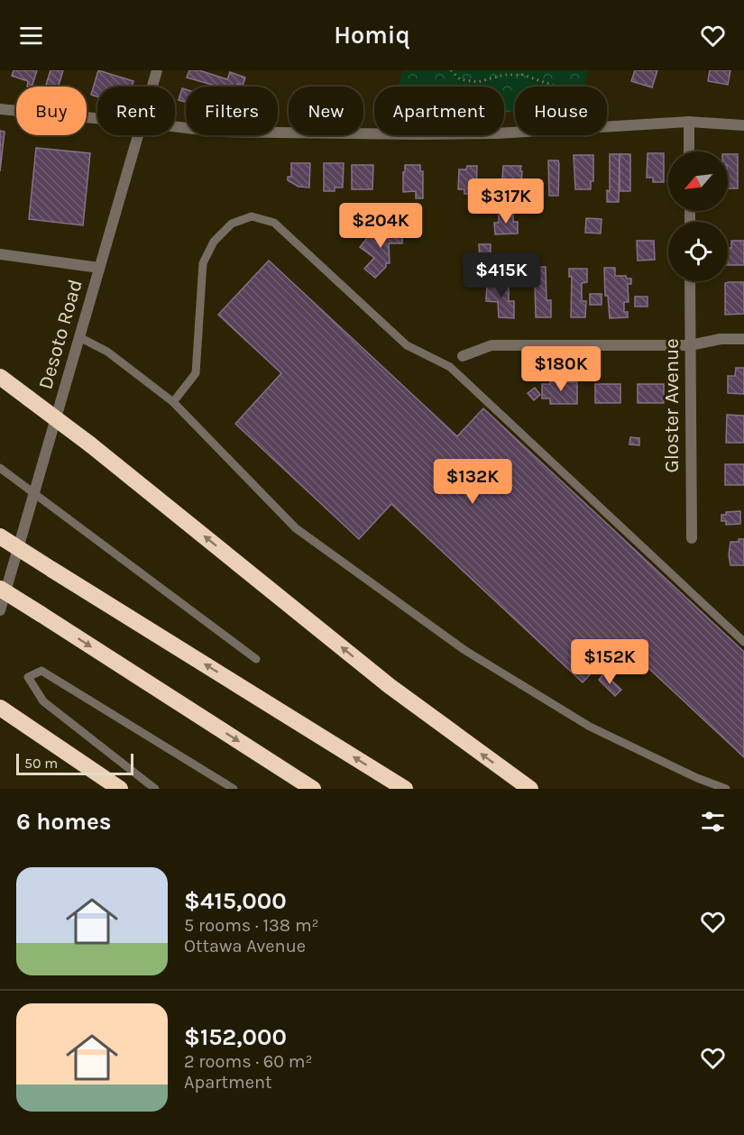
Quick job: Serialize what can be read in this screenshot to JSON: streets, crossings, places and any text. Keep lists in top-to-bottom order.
{
  "streets": {
    "street": ["Desoto Road", "Gloster Avenue"]
  },
  "scale_bar": "50 m",
  "north": "bottom left",
  "page": {
    "header": "Homiq",
    "chip": [
      "Buy",
      "Rent",
      "Filters",
      "New",
      "Apartment",
      "House"
    ],
    "price": [
      "$317K",
      "$204K",
      "$415K",
      "$180K",
      "$132K",
      "$152K"
    ],
    "scale": "50 m",
    "heading": "6 homes",
    "list": [
      {
        "name": "$415,000",
        "note": "5 rooms · 138 m² · Ottawa Avenue"
      },
      {
        "name": "$152,000",
        "note": "2 rooms · 60 m² · Apartment"
      }
    ]
  }
}
